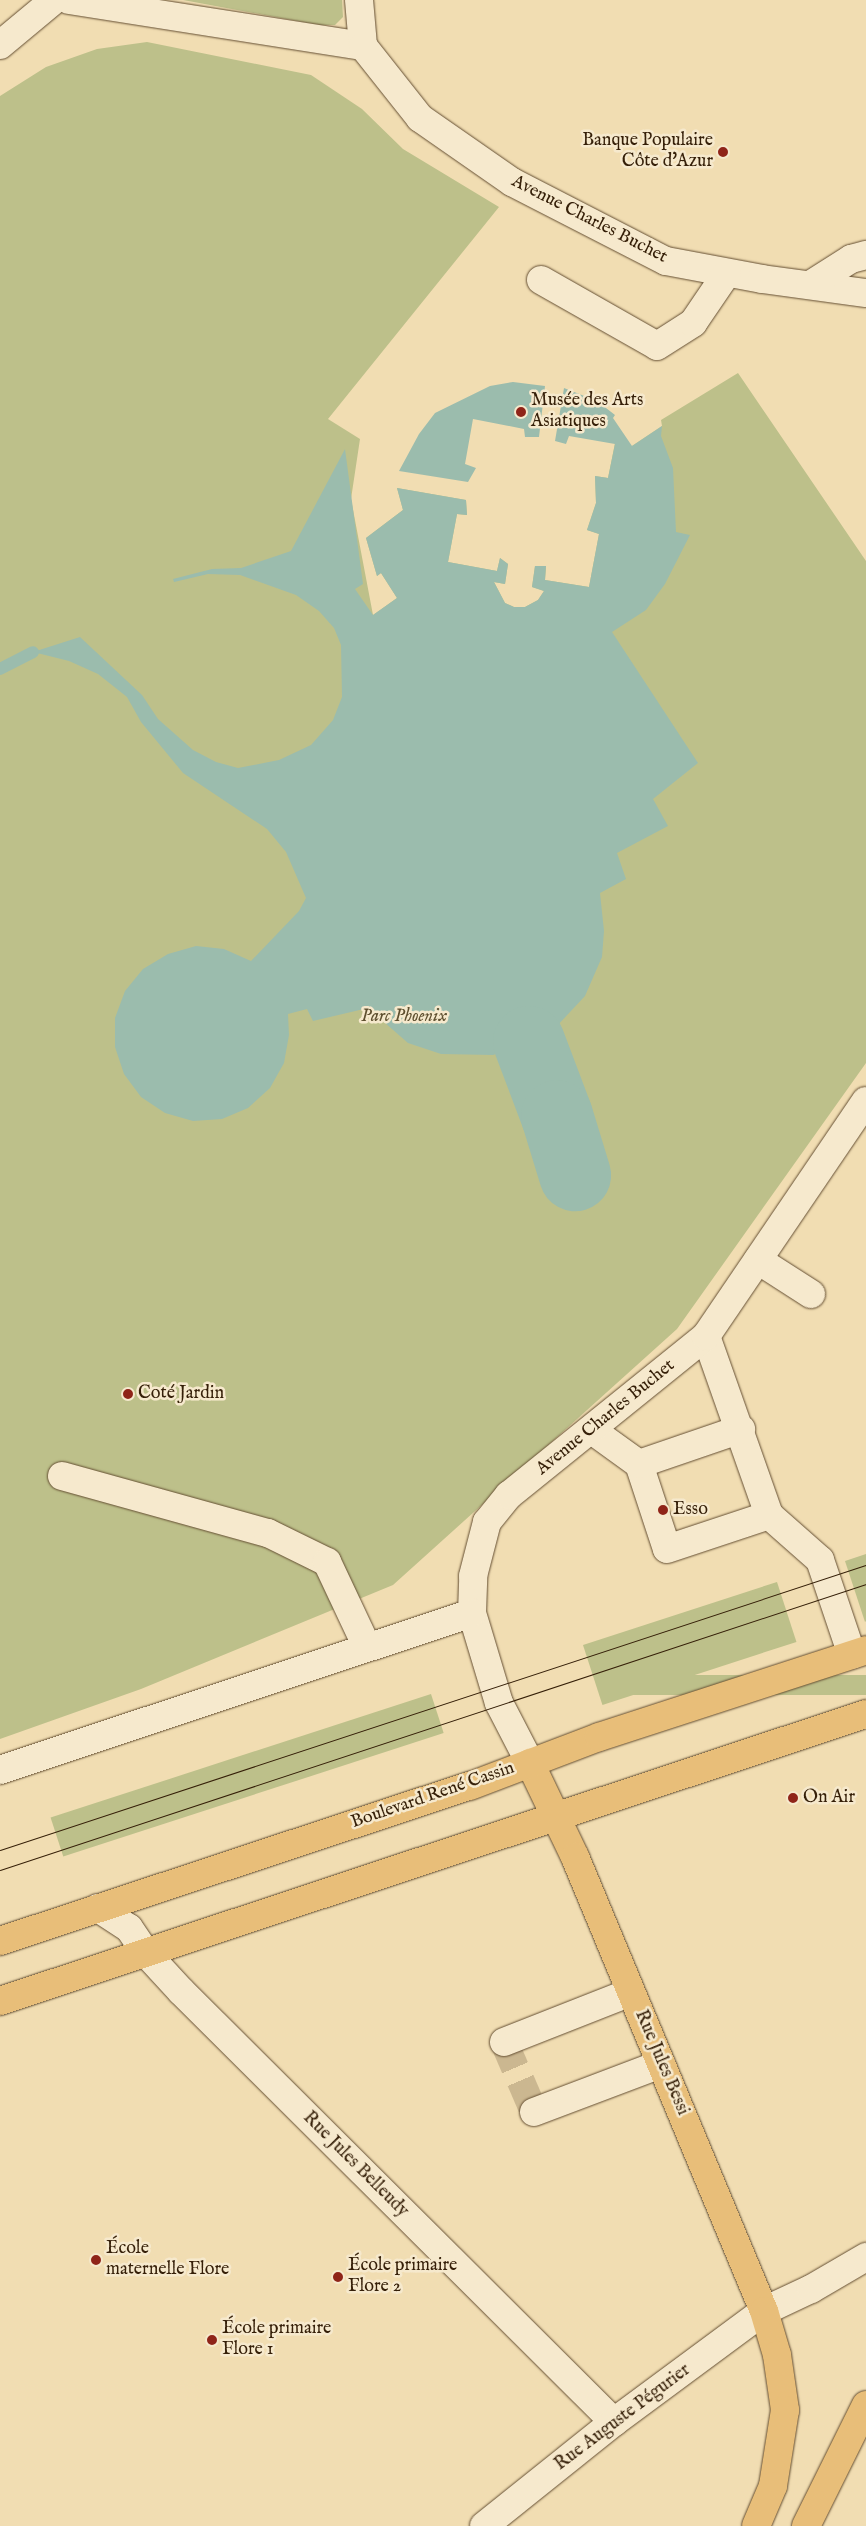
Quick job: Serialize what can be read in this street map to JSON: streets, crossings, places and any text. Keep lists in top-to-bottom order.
{
  "streets": {
    "main road": ["Boulevard René Cassin", "Rue Jules Bessi"],
    "street": ["Avenue Charles Buchet", "Rue Jules Belleudy", "Rue Auguste Pégurier"]
  },
  "crossings": [
    ["Avenue Charles Buchet", "Boulevard René Cassin"],
    ["Avenue Charles Buchet", "Rue Jules Bessi"],
    ["Boulevard René Cassin", "Rue Jules Bessi"],
    ["Boulevard René Cassin", "Rue Jules Belleudy"],
    ["Rue Jules Bessi", "Rue Auguste Pégurier"],
    ["Rue Jules Belleudy", "Rue Auguste Pégurier"]
  ],
  "parks": ["Parc Phoenix"],
  "places": [
    "Banque Populaire Côte d'Azur",
    "Musée des Arts Asiatiques",
    "Coté Jardin",
    "Esso",
    "On Air",
    "École maternelle Flore",
    "École primaire Flore 2",
    "École primaire Flore 1"
  ]
}
